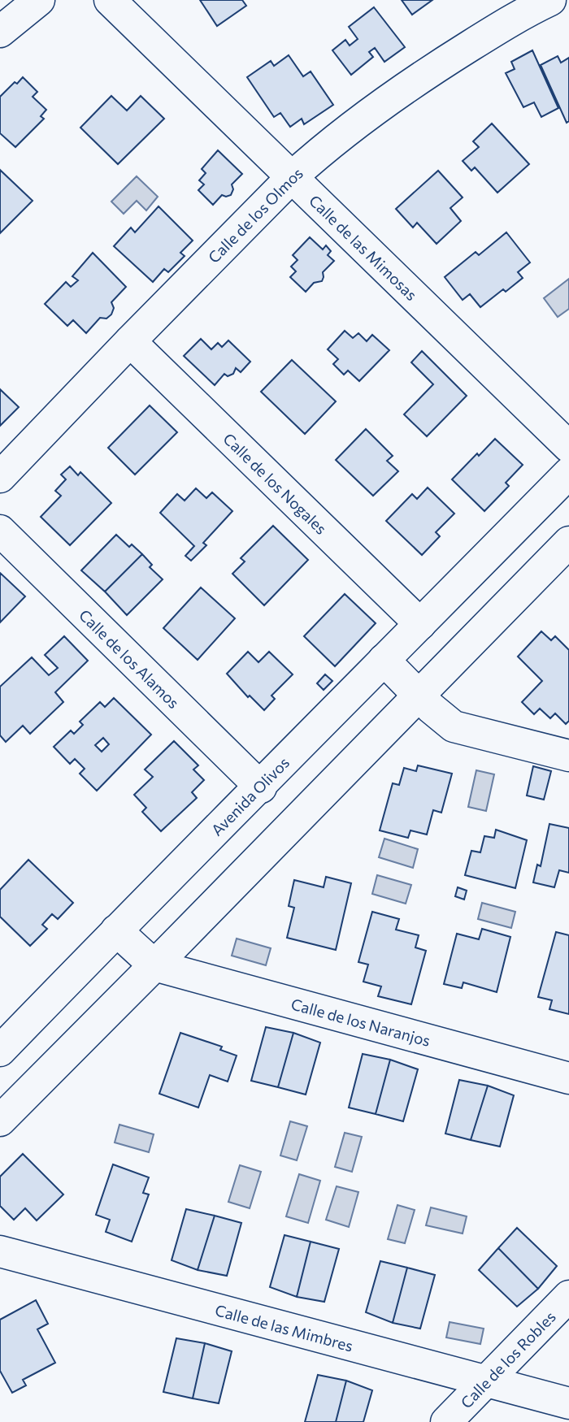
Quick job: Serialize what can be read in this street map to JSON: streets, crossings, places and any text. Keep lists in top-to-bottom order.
{
  "streets": {
    "street": [
      "Calle de los Olmos",
      "Calle de las Mimosas",
      "Calle de los Nogales",
      "Calle de los Alamos",
      "Avenida Olivos",
      "Calle de los Naranjos",
      "Calle de las Mimbres",
      "Calle de los Robles"
    ]
  },
  "crossings": [
    ["Calle de los Olmos", "Calle de las Mimosas"],
    ["Calle de los Olmos", "Calle de los Nogales"],
    ["Calle de los Nogales", "Avenida Olivos"],
    ["Calle de los Alamos", "Avenida Olivos"],
    ["Calle de las Mimbres", "Calle de los Robles"]
  ]
}
